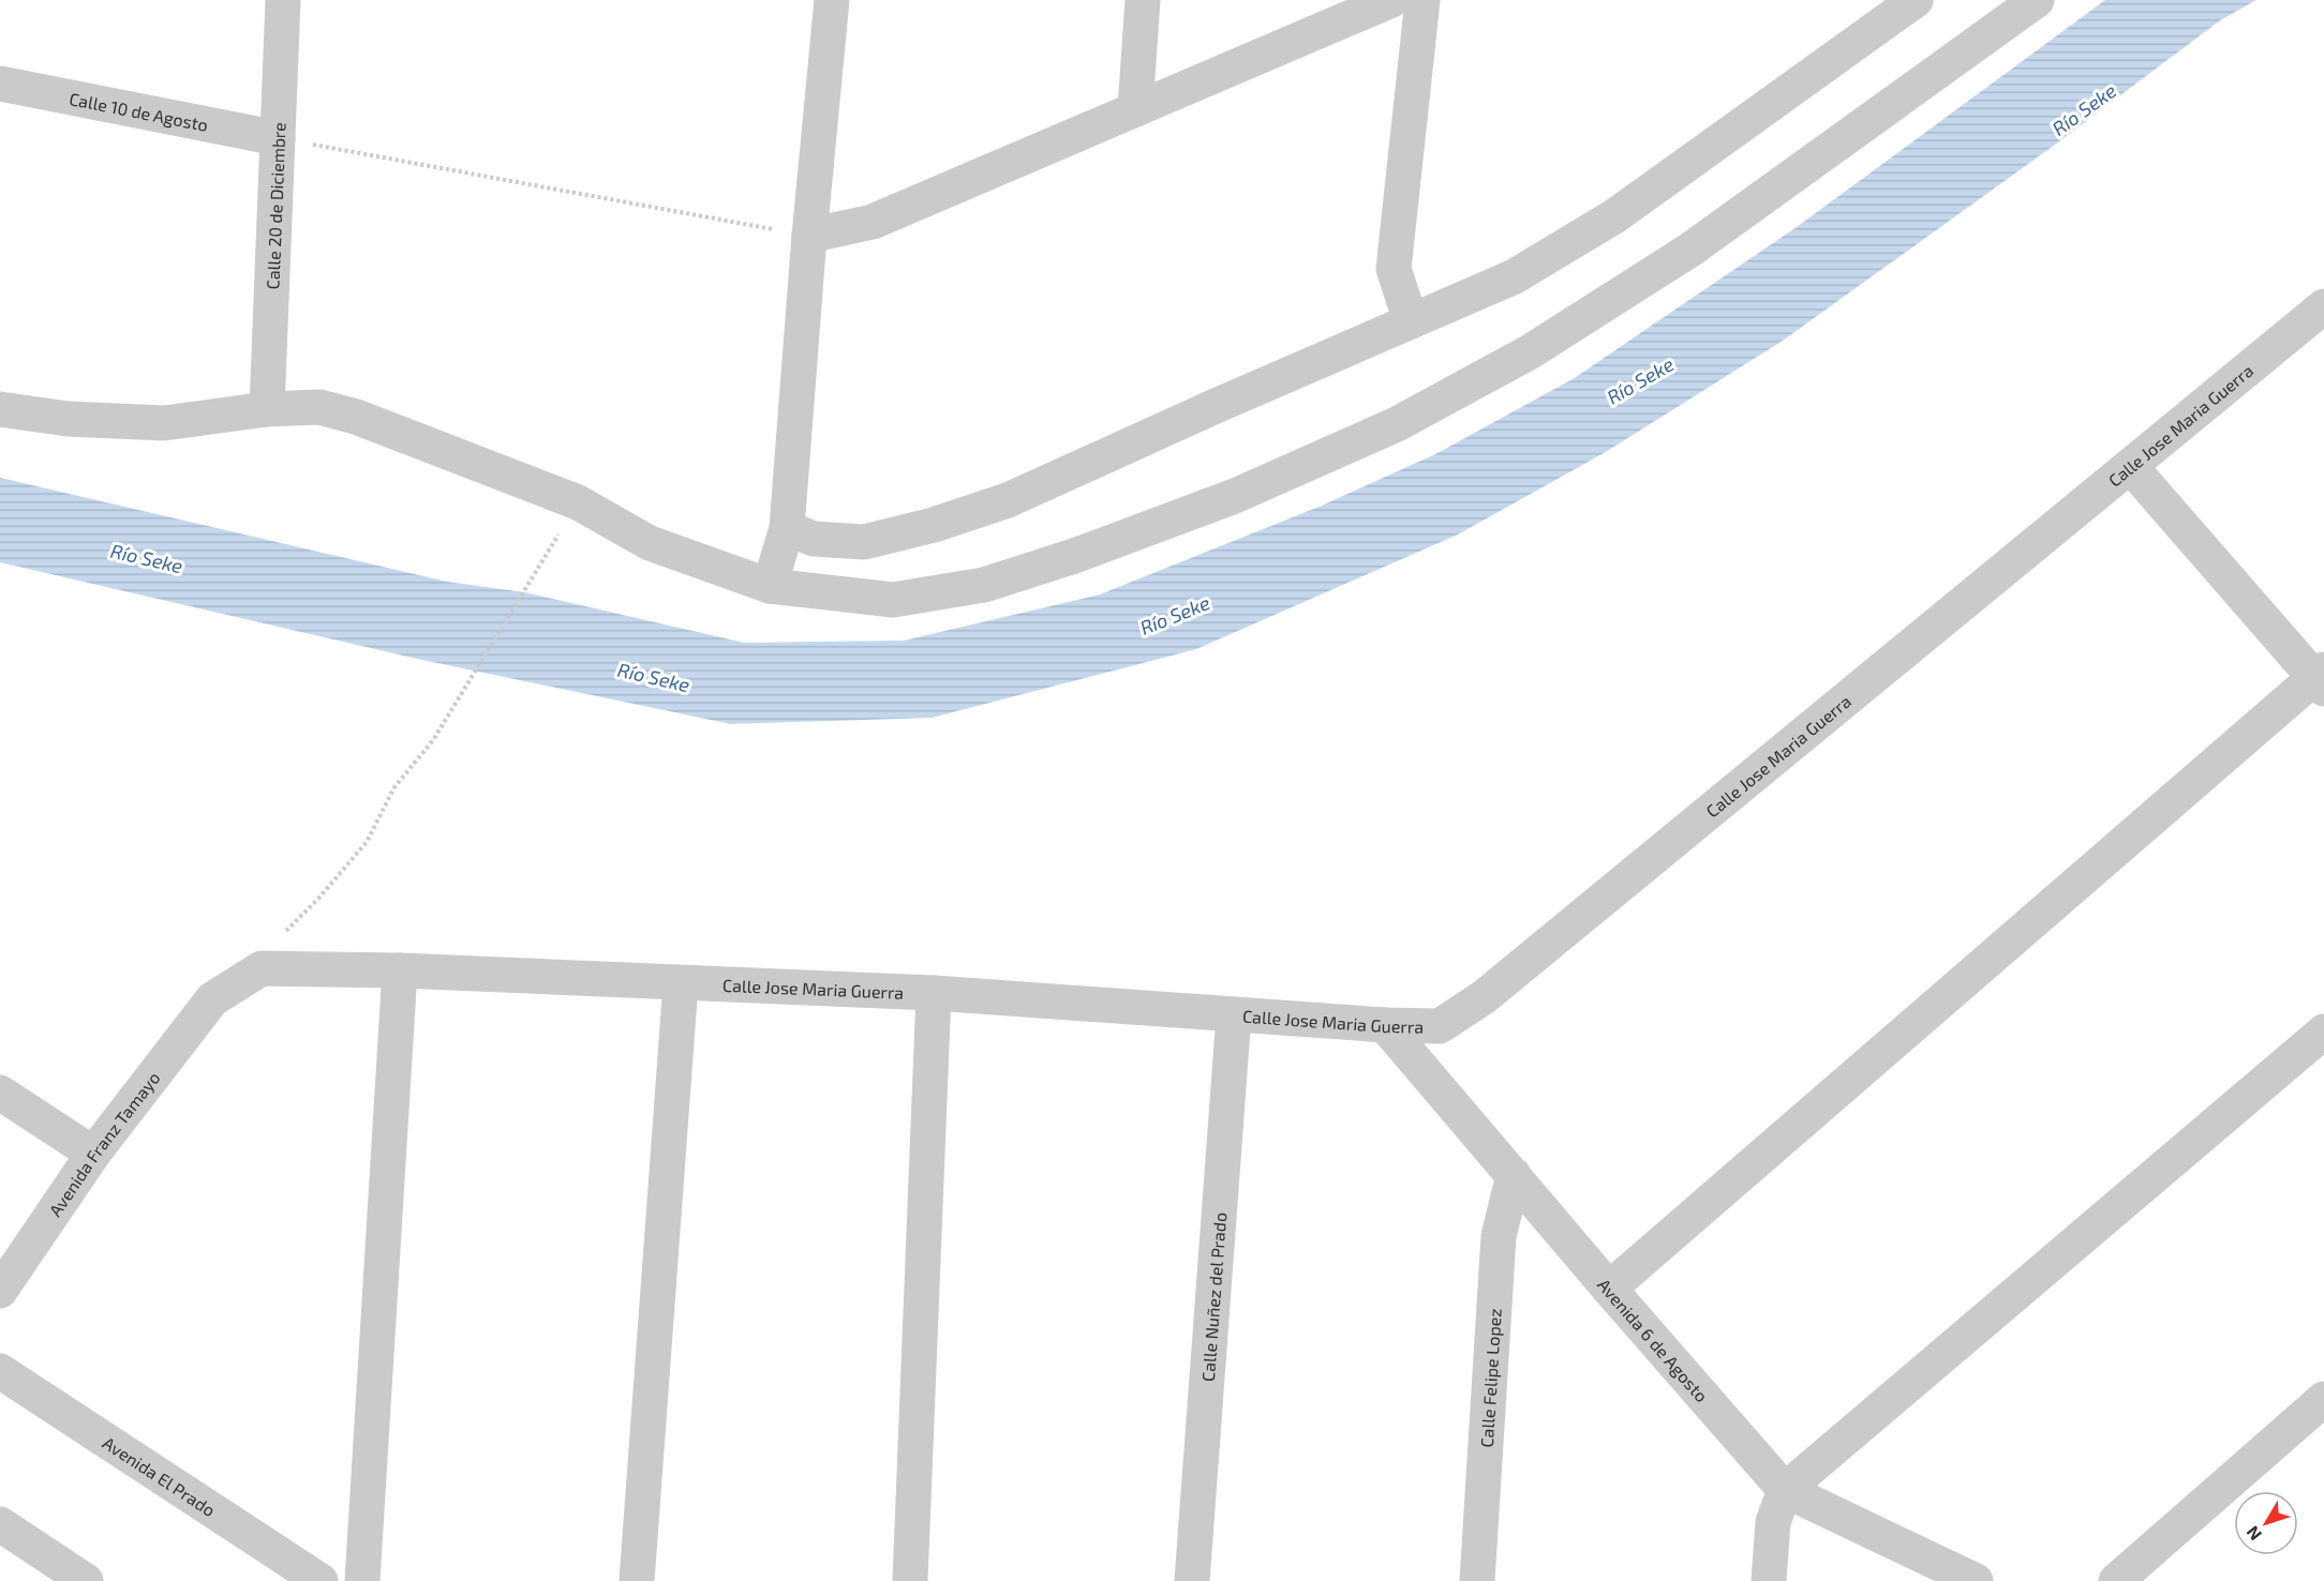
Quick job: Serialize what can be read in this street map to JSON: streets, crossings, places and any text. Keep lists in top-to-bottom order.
{
  "streets": {
    "street": [
      "Calle 10 de Agosto",
      "Calle 20 de Diciembre",
      "Calle Jose Maria Guerra",
      "Avenida Franz Tamayo",
      "Calle Nuñez del Prado",
      "Avenida 6 de Agosto",
      "Calle Felipe Lopez",
      "Avenida El Prado"
    ]
  },
  "crossings": [
    ["Calle 10 de Agosto", "Calle 20 de Diciembre"],
    ["Calle Jose Maria Guerra", "Avenida Franz Tamayo"],
    ["Calle Jose Maria Guerra", "Calle Nuñez del Prado"],
    ["Calle Jose Maria Guerra", "Avenida 6 de Agosto"],
    ["Avenida 6 de Agosto", "Calle Felipe Lopez"]
  ],
  "water": ["Río Seke"],
  "north": "bottom left"
}
